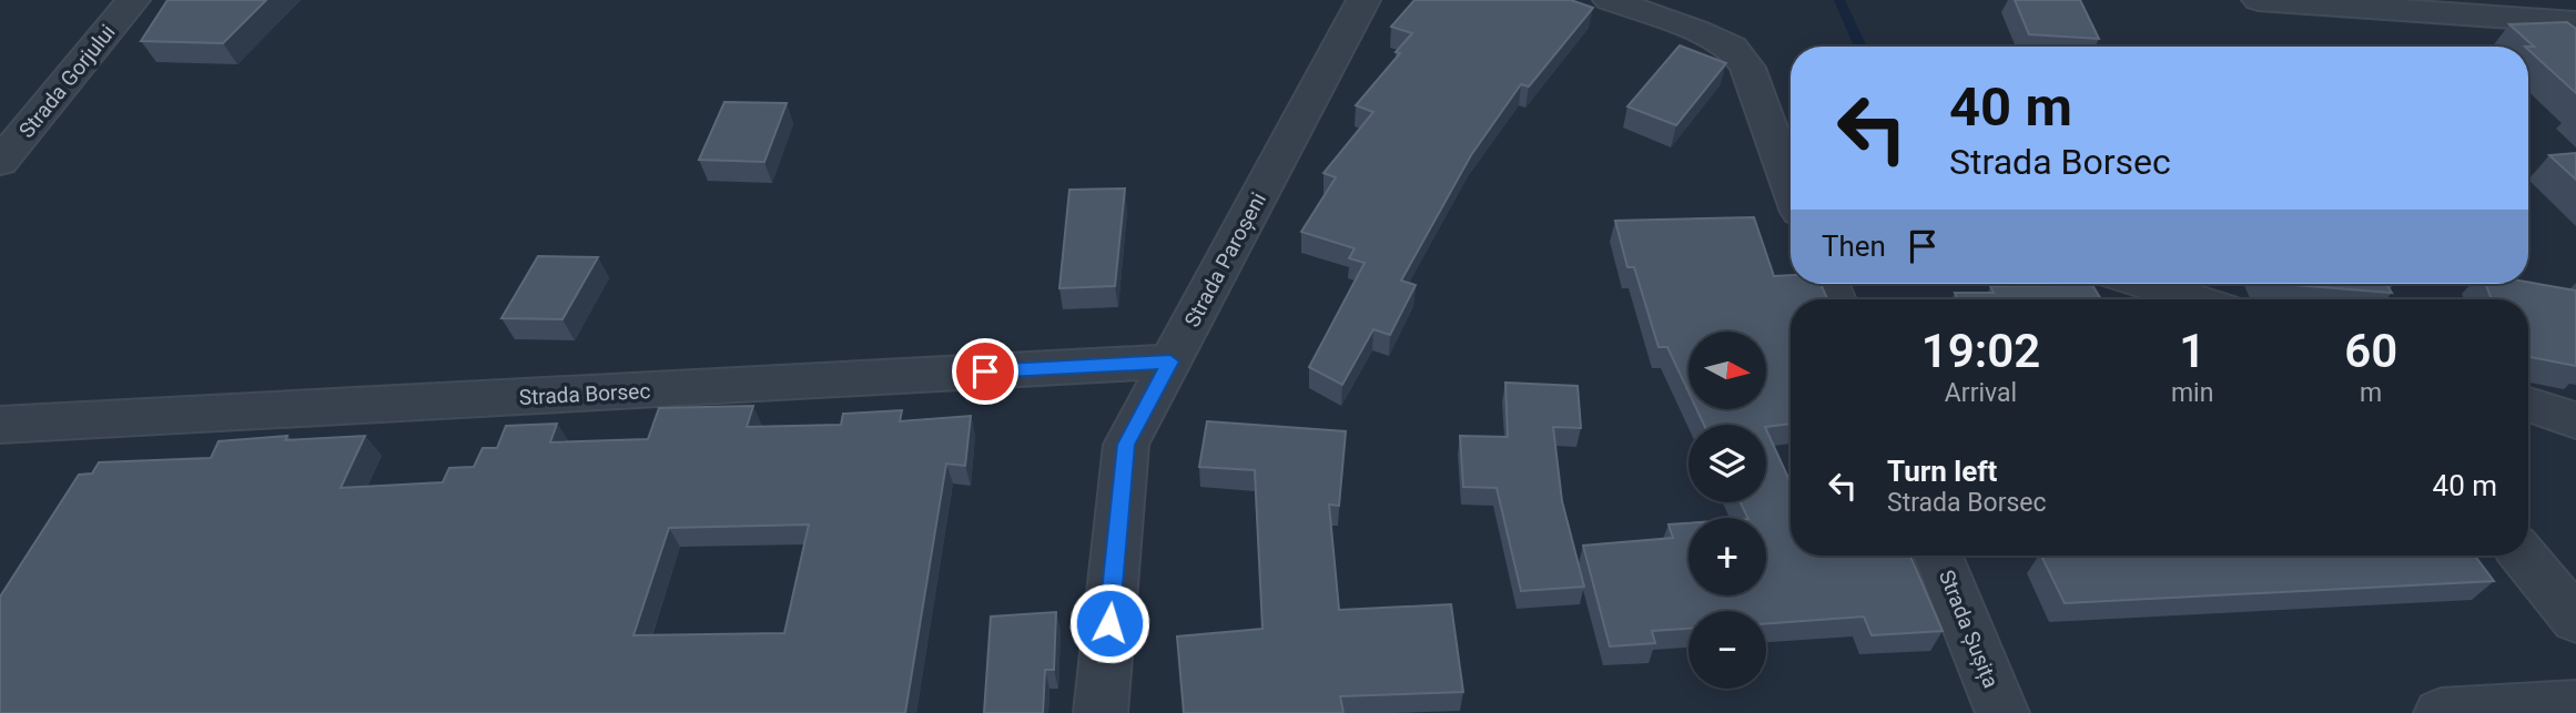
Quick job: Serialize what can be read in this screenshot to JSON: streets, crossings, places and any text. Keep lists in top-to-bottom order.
{
  "streets": {
    "street": [
      "Strada Gorjului",
      "Strada Paroșeni",
      "Strada Borsec",
      "Strada Șușița"
    ]
  },
  "crossings": [
    ["Strada Paroșeni", "Strada Borsec"]
  ],
  "north": "right",
  "page": {
    "turn": ["40 m", "Strada Borsec"],
    "then": "Then",
    "eta": [
      "19:02",
      "Arrival",
      "1",
      "min",
      "60",
      "m"
    ],
    "map_buttons": ["+", "−"],
    "list": [
      {
        "name": "Turn left",
        "note": "Strada Borsec",
        "value": "40 m"
      }
    ]
  }
}
